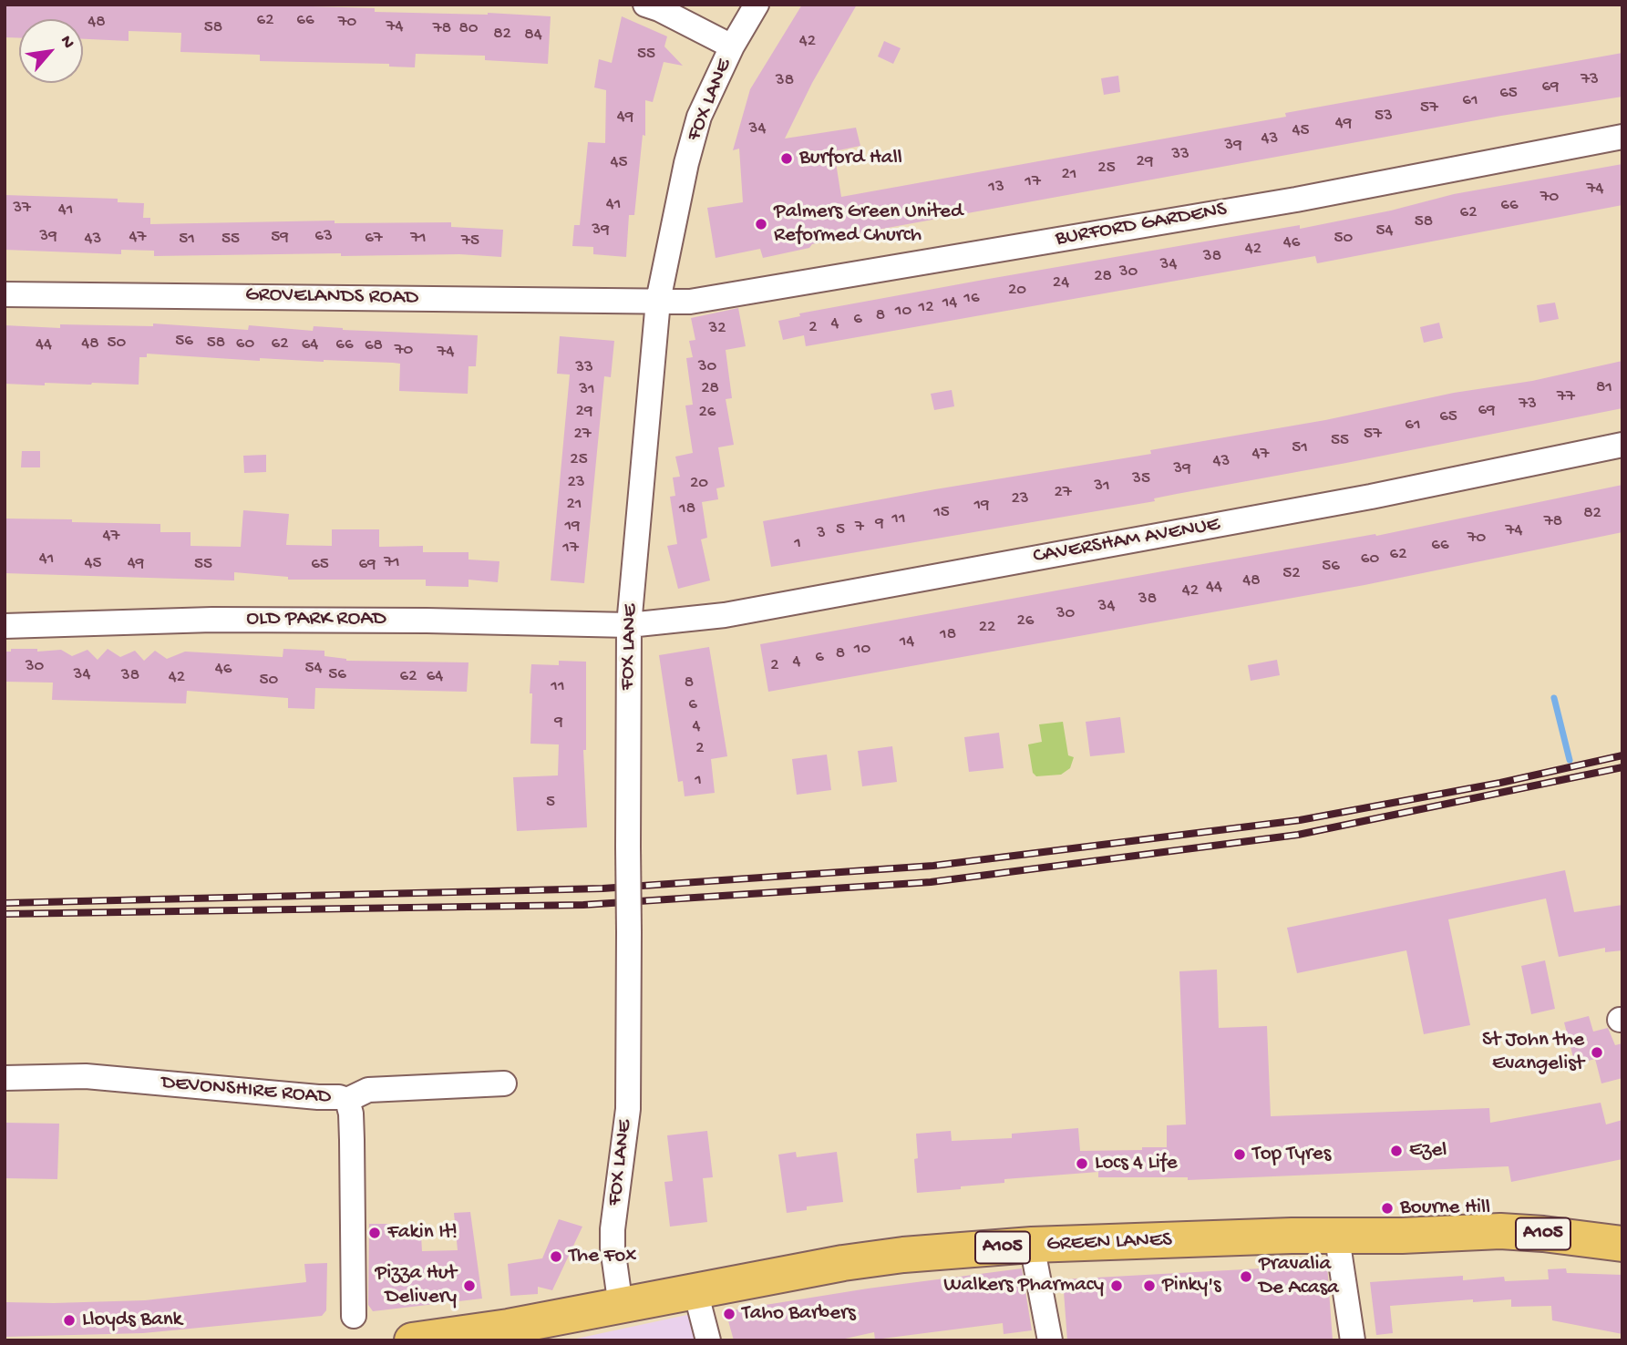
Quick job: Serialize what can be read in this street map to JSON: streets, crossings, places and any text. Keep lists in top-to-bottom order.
{
  "streets": {
    "main road": ["A105", "GREEN LANES"],
    "street": [
      "FOX LANE",
      "BURFORD GARDENS",
      "GROVELANDS ROAD",
      "CAVERSHAM AVENUE",
      "OLD PARK ROAD",
      "DEVONSHIRE ROAD"
    ]
  },
  "crossings": [
    ["FOX LANE", "BURFORD GARDENS"],
    ["FOX LANE", "GROVELANDS ROAD"],
    ["FOX LANE", "CAVERSHAM AVENUE"],
    ["FOX LANE", "OLD PARK ROAD"],
    ["FOX LANE", "GREEN LANES"],
    ["BURFORD GARDENS", "GROVELANDS ROAD"],
    ["CAVERSHAM AVENUE", "OLD PARK ROAD"]
  ],
  "places": [
    "Burford Hall",
    "Palmers Green United Reformed Church",
    "St John the Evangelist",
    "Ezel",
    "Top Tyres",
    "Locs 4 Life",
    "Bourne Hill",
    "Fakin It!",
    "The Fox",
    "Pravalia De Acasa",
    "Pizza Hut Delivery",
    "Walkers Pharmacy",
    "Pinky's",
    "Taho Barbers",
    "Lloyds Bank"
  ],
  "house_numbers": [
    "62",
    "66",
    "48",
    "70",
    "74",
    "58",
    "78",
    "80",
    "82",
    "84",
    "42",
    "55",
    "73",
    "38",
    "69",
    "65",
    "61",
    "57",
    "53",
    "49",
    "49",
    "34",
    "45",
    "43",
    "39",
    "33",
    "29",
    "45",
    "25",
    "21",
    "17",
    "13",
    "74",
    "70",
    "41",
    "66",
    "37",
    "41",
    "62",
    "58",
    "39",
    "54",
    "39",
    "63",
    "47",
    "59",
    "67",
    "71",
    "50",
    "43",
    "51",
    "55",
    "75",
    "46",
    "42",
    "38",
    "34",
    "30",
    "28",
    "24",
    "20",
    "16",
    "14",
    "12",
    "10",
    "8",
    "6",
    "4",
    "2",
    "32",
    "56",
    "50",
    "58",
    "48",
    "60",
    "62",
    "44",
    "64",
    "66",
    "68",
    "70",
    "74",
    "30",
    "33",
    "81",
    "28",
    "31",
    "77",
    "73",
    "69",
    "29",
    "26",
    "65",
    "61",
    "27",
    "57",
    "55",
    "51",
    "47",
    "25",
    "43",
    "39",
    "35",
    "23",
    "20",
    "31",
    "27",
    "23",
    "21",
    "19",
    "18",
    "15",
    "82",
    "11",
    "78",
    "9",
    "19",
    "7",
    "5",
    "74",
    "3",
    "47",
    "70",
    "1",
    "66",
    "17",
    "62",
    "41",
    "60",
    "71",
    "45",
    "49",
    "55",
    "65",
    "69",
    "56",
    "52",
    "48",
    "44",
    "42",
    "38",
    "34",
    "30",
    "26",
    "22",
    "18",
    "14",
    "10",
    "8",
    "6",
    "4",
    "2",
    "30",
    "54",
    "46",
    "34",
    "56",
    "38",
    "62",
    "64",
    "42",
    "50",
    "8",
    "11",
    "6",
    "9",
    "4",
    "2",
    "1",
    "5"
  ],
  "north": "top right"
}
